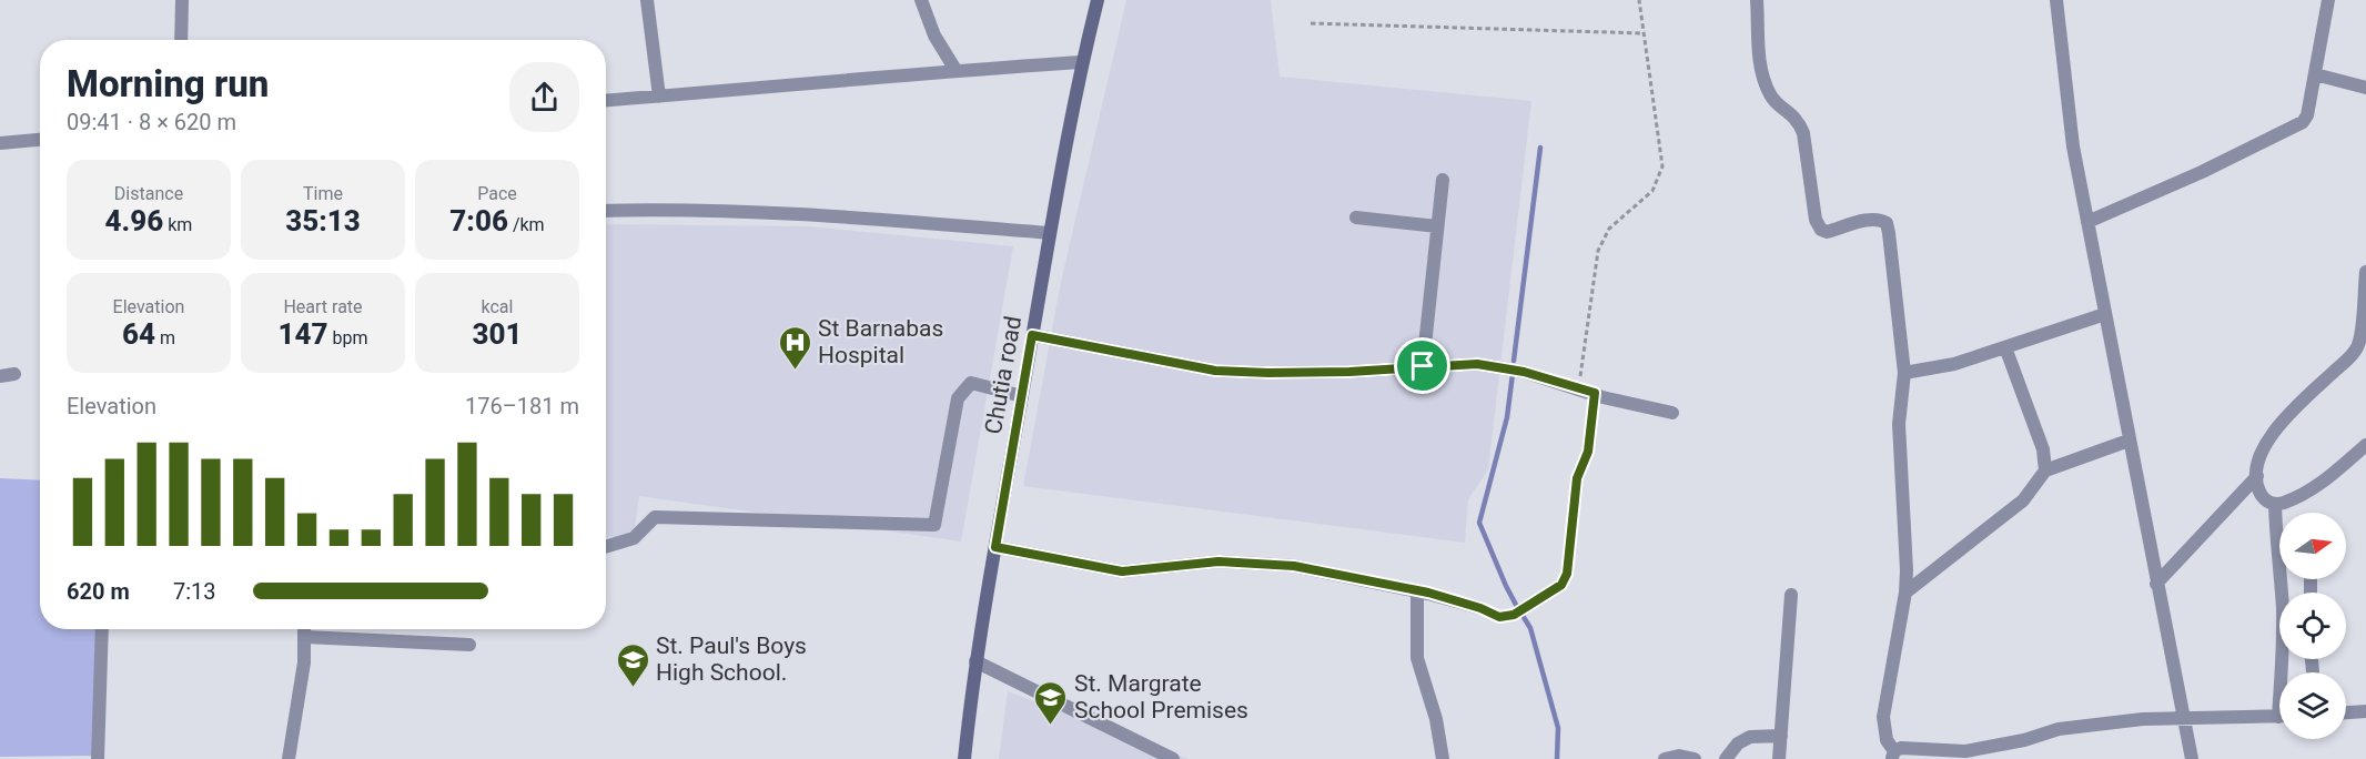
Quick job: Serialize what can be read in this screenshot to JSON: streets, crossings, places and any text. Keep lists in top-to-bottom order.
{
  "streets": {
    "street": ["Chutia road"]
  },
  "places": {
    "hospital": ["St Barnabas Hospital"],
    "school or university": ["St. Paul's Boys High School.", "St. Margrate School Premises"]
  },
  "north": "right",
  "page": {
    "heading": ["Morning run", "09:41 · 8 × 620 m"],
    "stats": [
      ["Distance", "4.96 km"],
      ["Time", "35:13"],
      ["Pace", "7:06 /km"],
      ["Elevation", "64 m"],
      ["Heart rate", "147 bpm"],
      ["kcal", "301"]
    ],
    "chart": ["Elevation", "176–181 m"],
    "list": [
      {
        "name": "620 m",
        "note": "7:13"
      }
    ]
  }
}
